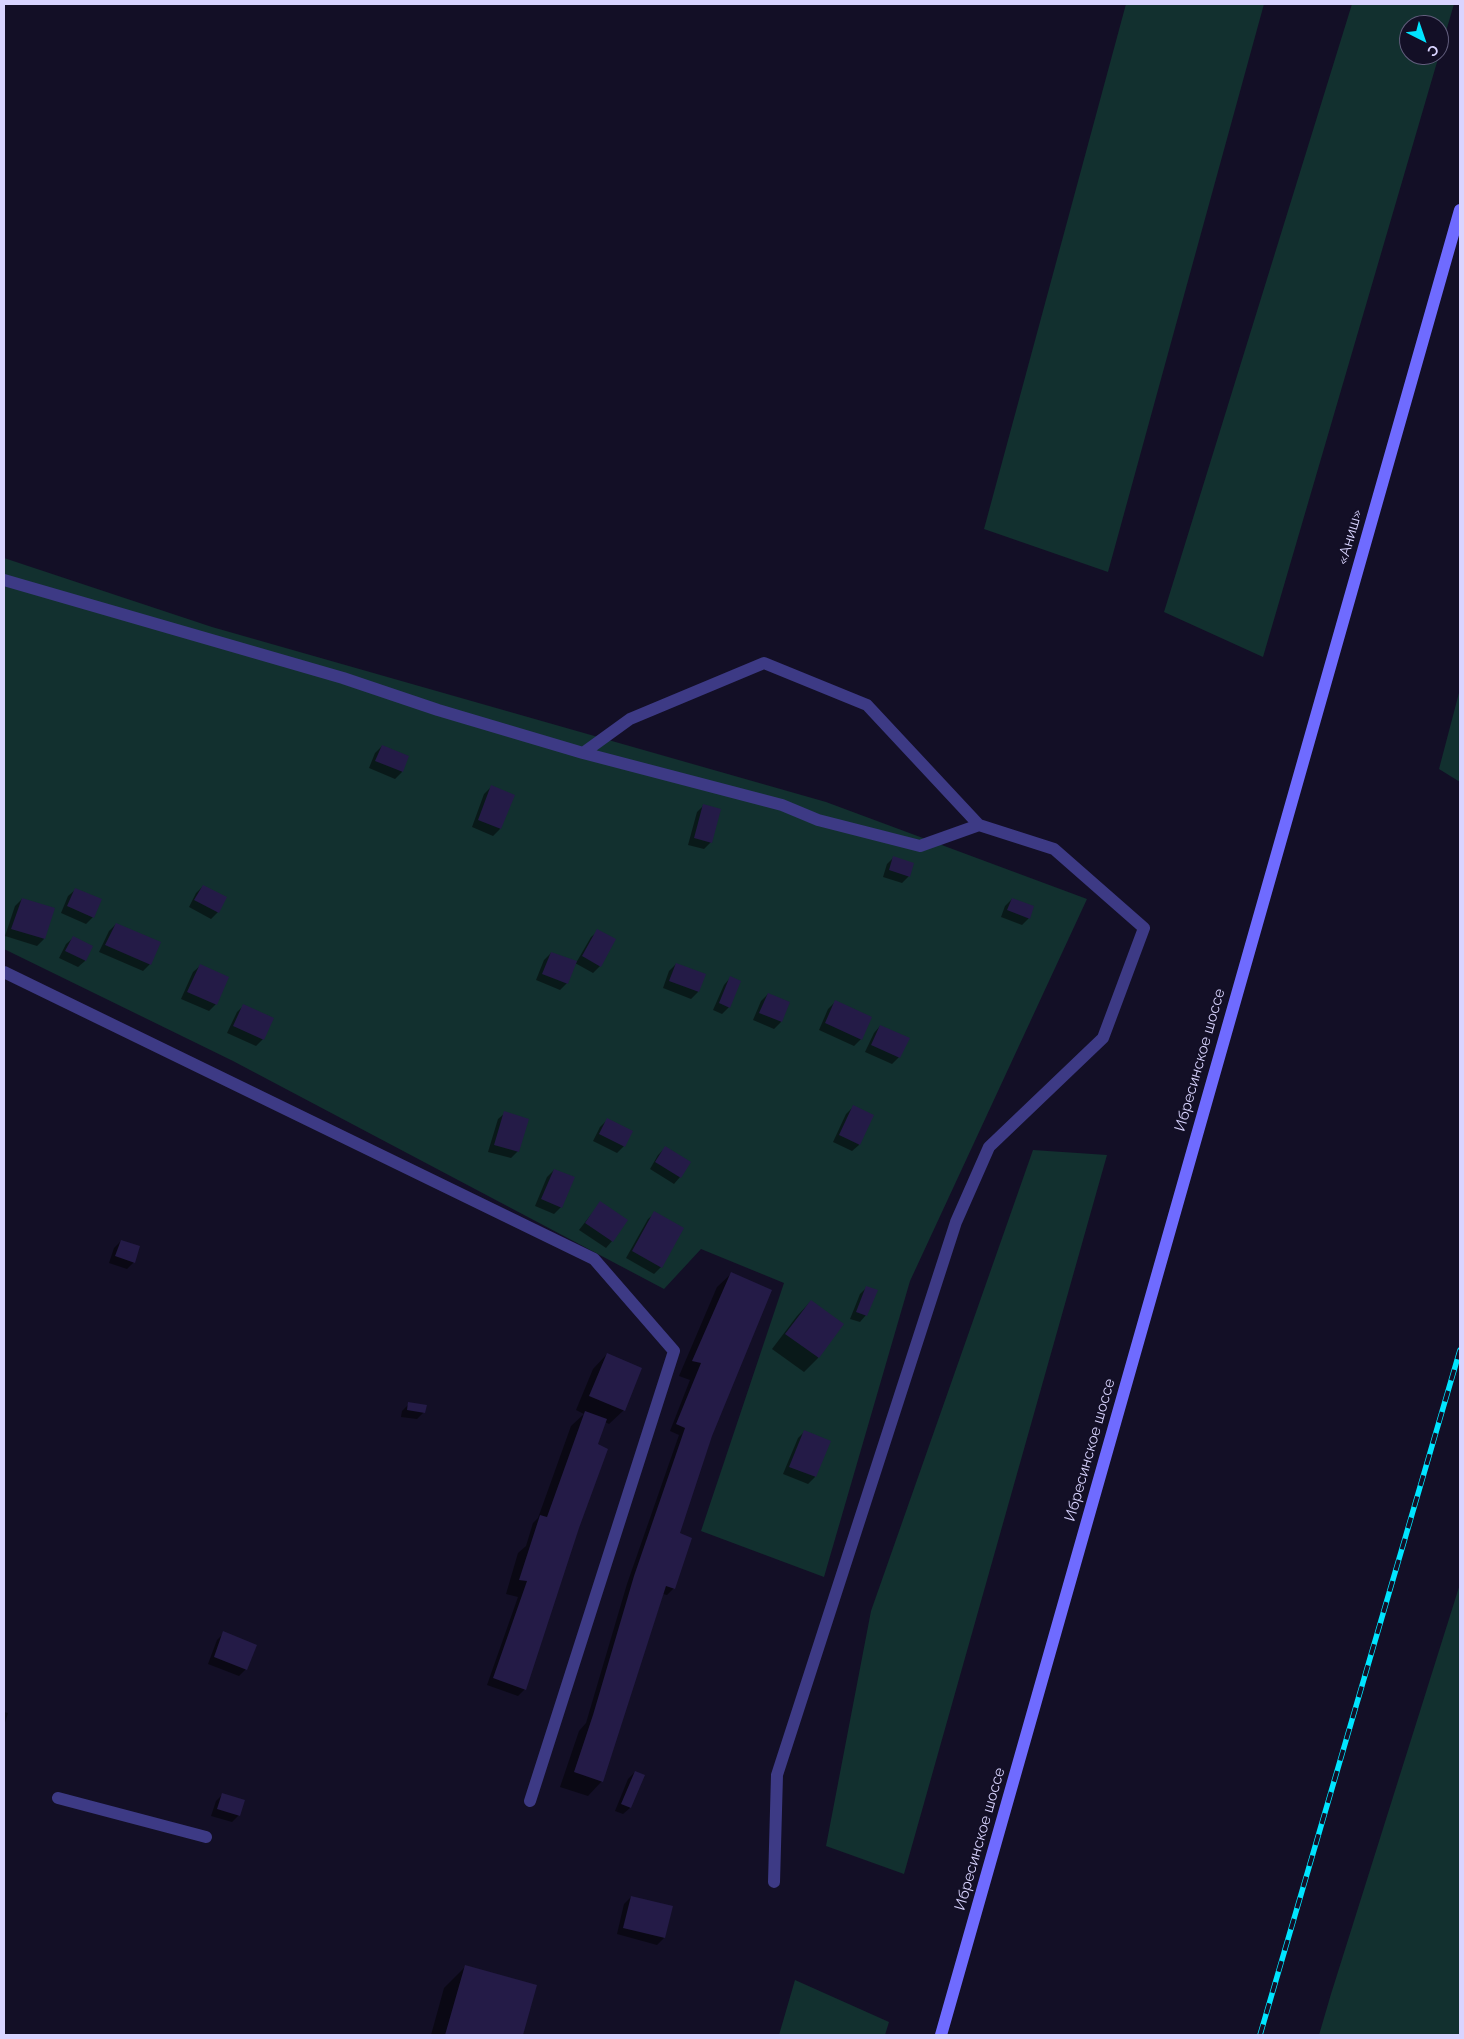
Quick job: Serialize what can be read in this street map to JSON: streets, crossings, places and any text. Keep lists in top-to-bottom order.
{
  "streets": {
    "main road": ["«Аниш»", "Ибресинское шоссе"]
  },
  "crossings": [
    ["«Аниш»", "Ибресинское шоссе"]
  ],
  "north": "bottom right"
}
